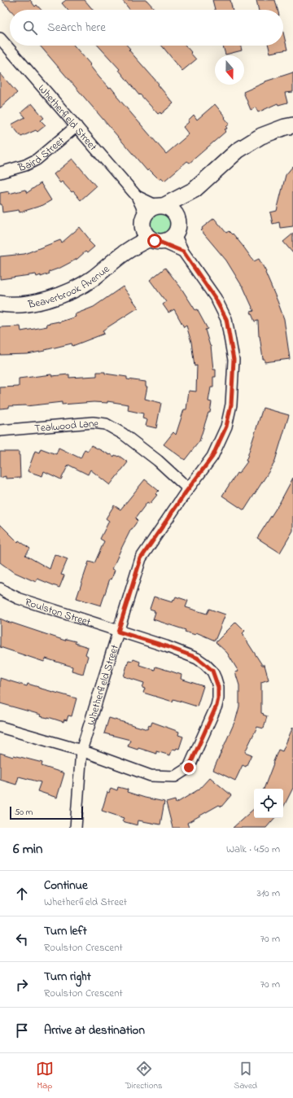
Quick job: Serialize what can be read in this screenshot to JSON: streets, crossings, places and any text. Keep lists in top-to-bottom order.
{
  "streets": {
    "street": [
      "Whetherfield Street",
      "Baird Street",
      "Beaverbrook Avenue",
      "Tealwood Lane",
      "Roulston Street"
    ]
  },
  "crossings": [
    ["Whetherfield Street", "Baird Street"],
    ["Whetherfield Street", "Beaverbrook Avenue"],
    ["Whetherfield Street", "Tealwood Lane"],
    ["Whetherfield Street", "Roulston Street"]
  ],
  "scale_bar": "50 m",
  "north": "bottom",
  "page": {
    "search": "Search here",
    "scale": "50 m",
    "heading": ["6 min", "Walk · 450 m"],
    "list": [
      ["Continue", "Whetherfield Street", "310 m"],
      ["Turn left", "Roulston Crescent", "70 m"],
      ["Turn right", "Roulston Crescent", "70 m"],
      "Arrive at destination"
    ],
    "nav": ["Map", "Directions", "Saved"]
  }
}
